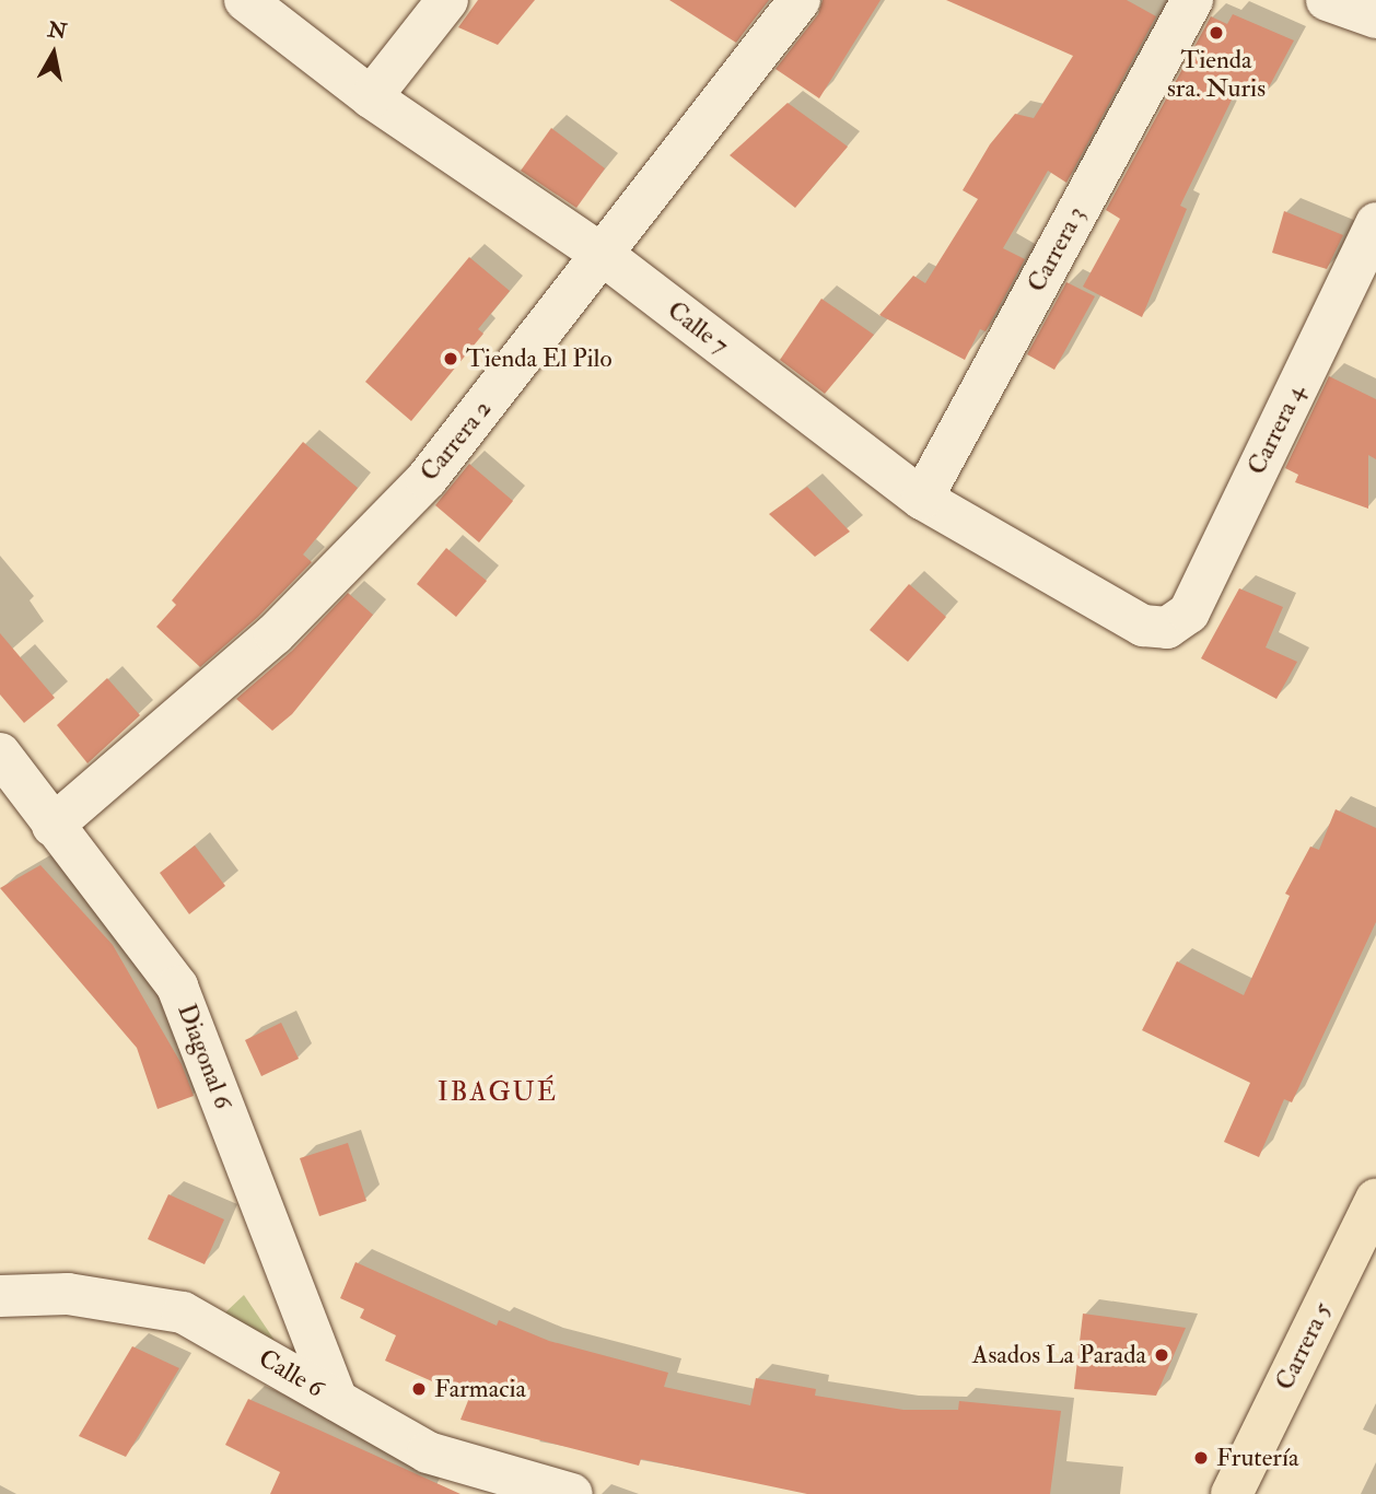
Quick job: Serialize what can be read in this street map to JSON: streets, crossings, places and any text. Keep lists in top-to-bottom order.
{
  "streets": {
    "highway": ["Carrera 5"],
    "street": [
      "Carrera 3",
      "Calle 7",
      "Carrera 4",
      "Carrera 2",
      "Diagonal 6",
      "Calle 6"
    ]
  },
  "crossings": [
    ["Carrera 3", "Calle 7"],
    ["Calle 7", "Carrera 4"],
    ["Calle 7", "Carrera 2"],
    ["Carrera 2", "Diagonal 6"],
    ["Diagonal 6", "Calle 6"]
  ],
  "districts": ["IBAGUÉ"],
  "places": [
    "Tienda sra. Nuris",
    "Tienda El Pilo",
    "Asados La Parada",
    "Farmacia",
    "Frutería"
  ],
  "north": "top"
}
